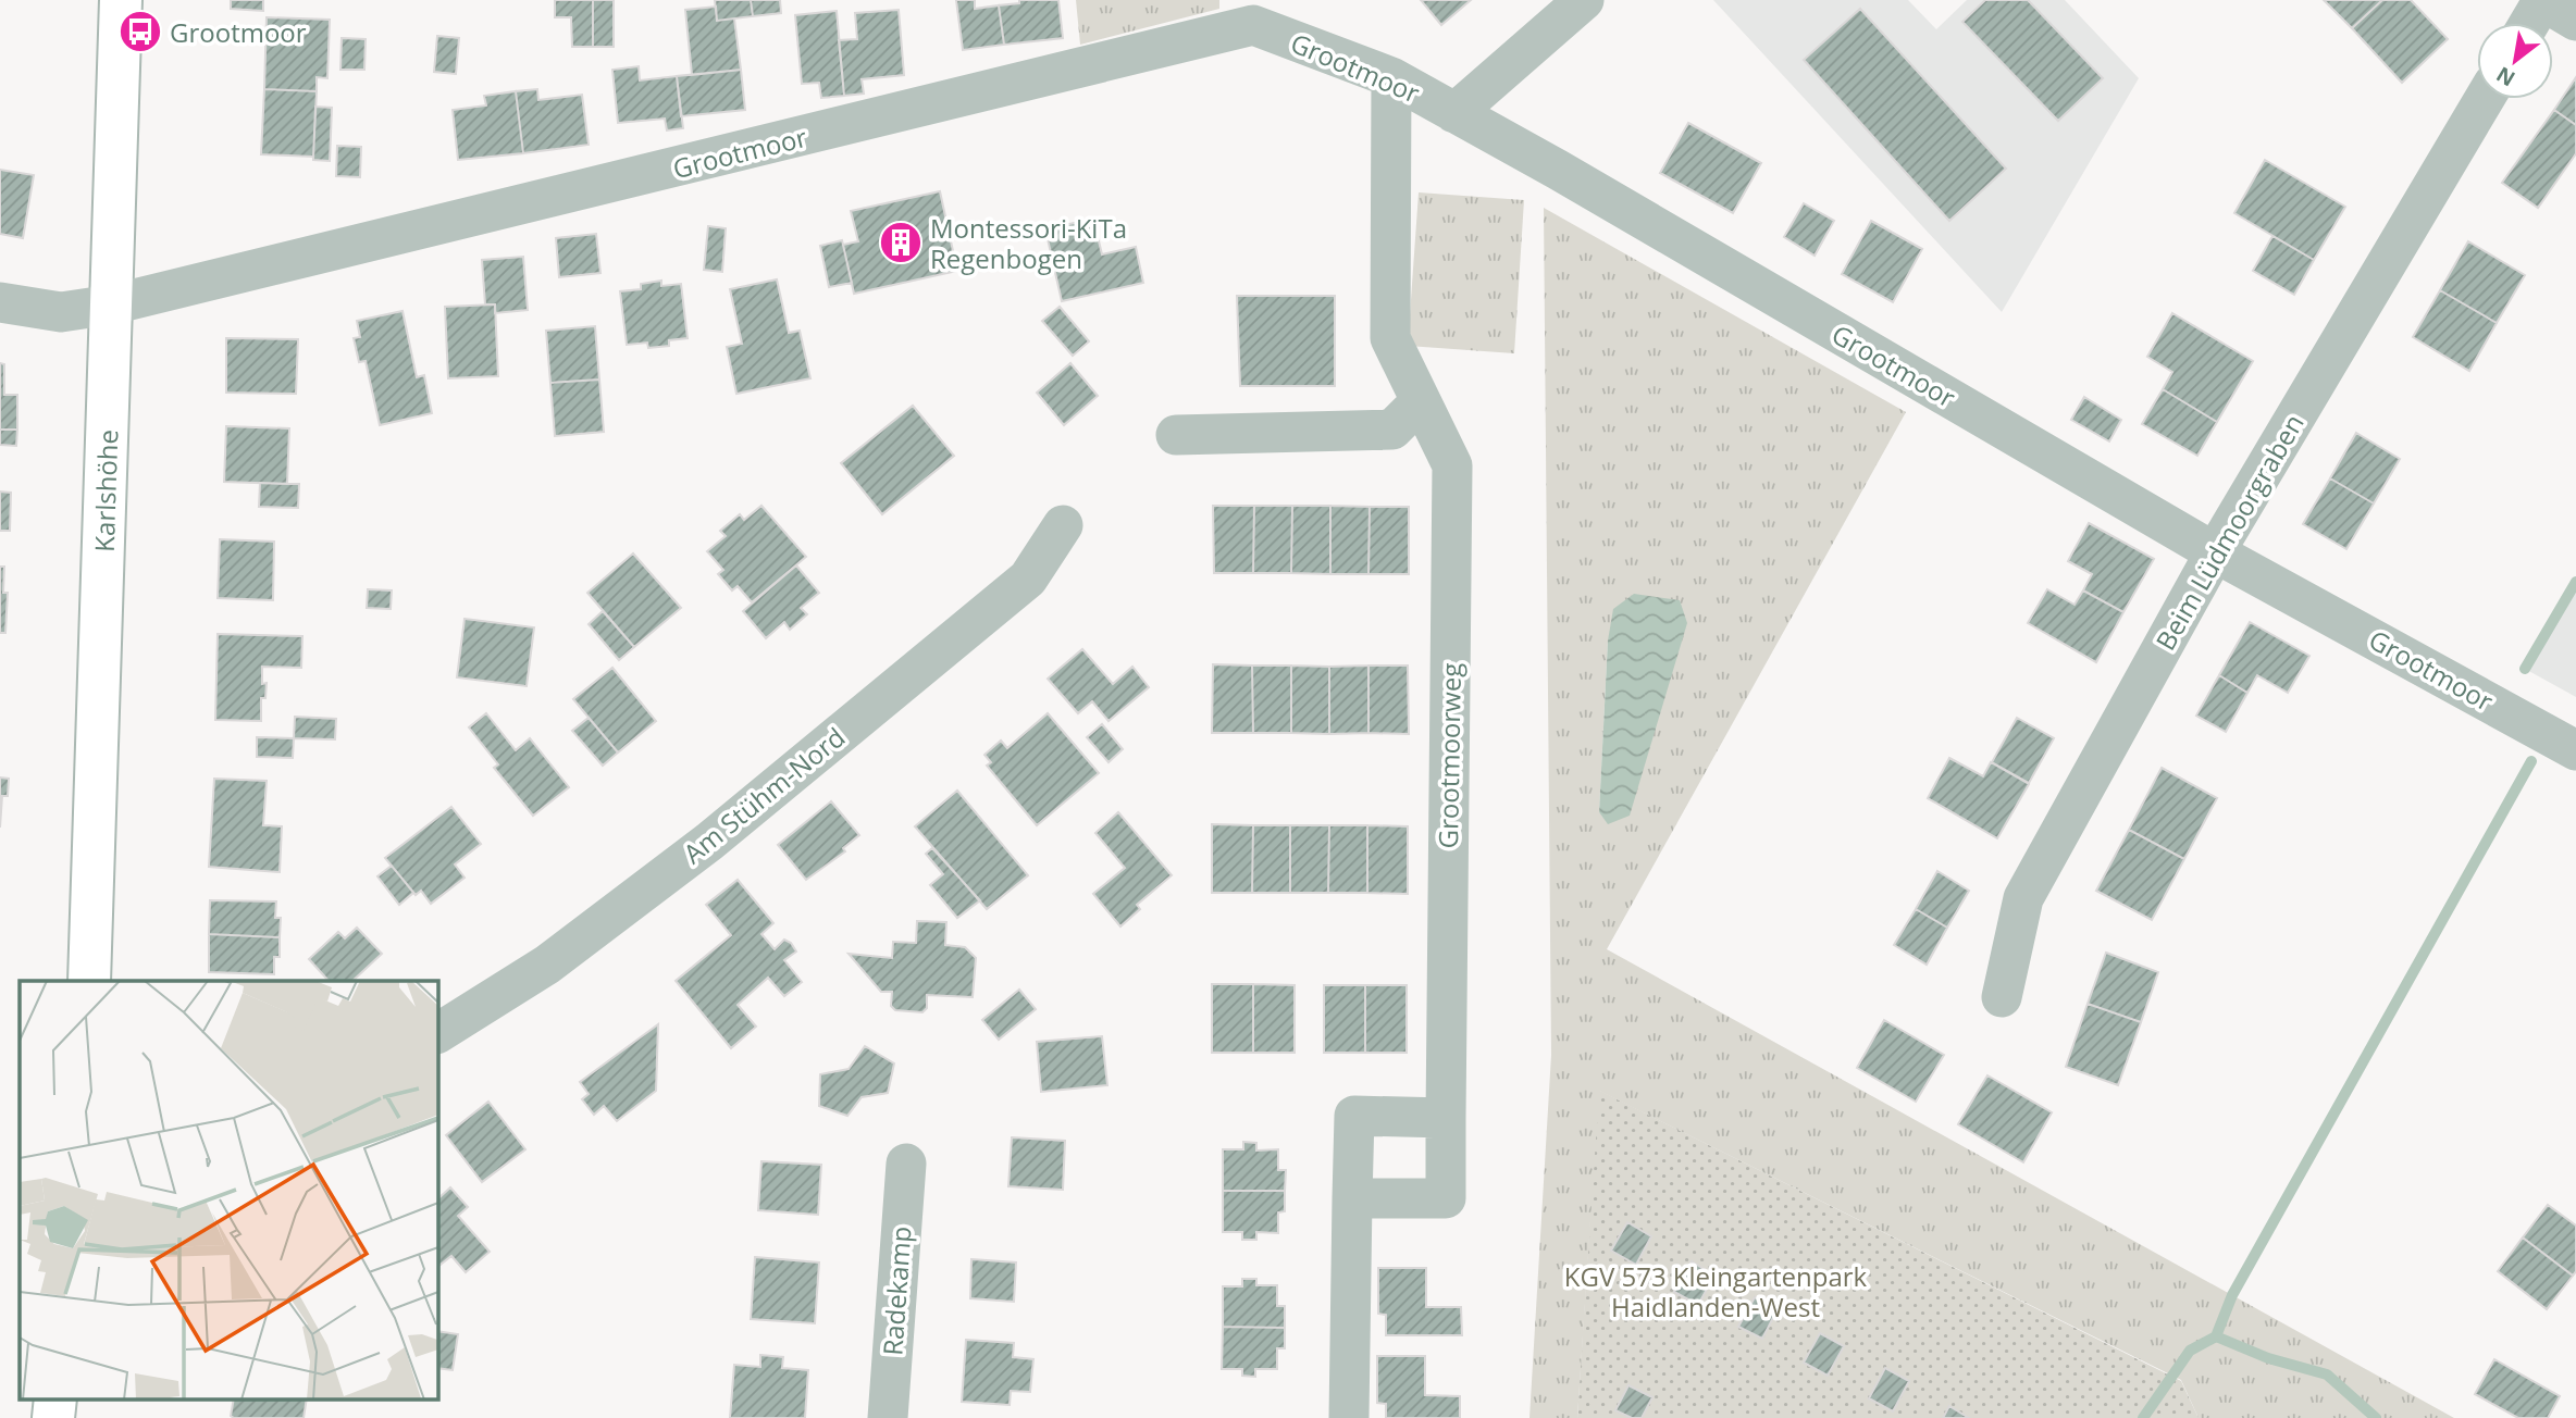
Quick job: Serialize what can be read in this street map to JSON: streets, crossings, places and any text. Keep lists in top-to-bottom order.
{
  "streets": {
    "main road": ["Karlshöhe"],
    "street": [
      "Grootmoor",
      "Beim Lüdmoorgraben",
      "Grootmoorweg",
      "Am Stühm-Nord",
      "Radekamp"
    ]
  },
  "crossings": [
    ["Grootmoor", "Karlshöhe"],
    ["Grootmoor", "Beim Lüdmoorgraben"],
    ["Grootmoor", "Grootmoorweg"]
  ],
  "parks": ["KGV 573 Kleingartenpark Haidlanden-West"],
  "places": {
    "bus stop": ["Grootmoor"],
    "building": ["Montessori-KiTa Regenbogen"]
  },
  "north": "bottom left"
}
